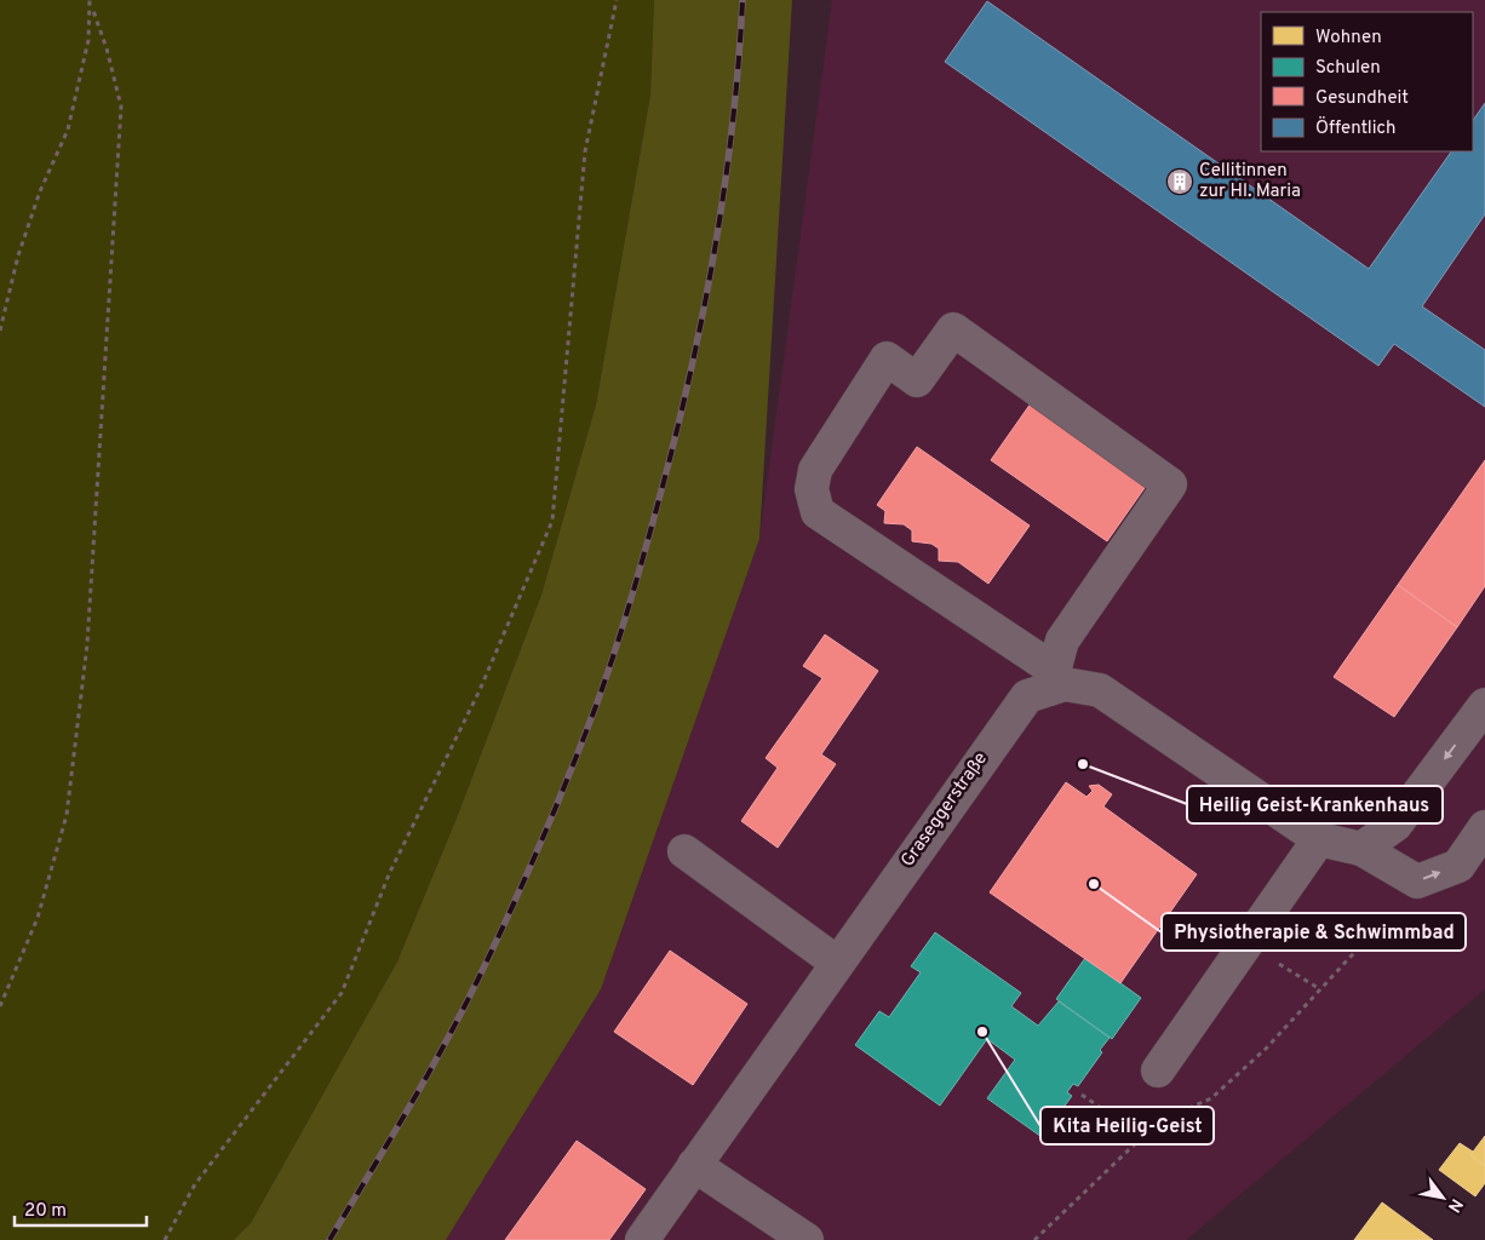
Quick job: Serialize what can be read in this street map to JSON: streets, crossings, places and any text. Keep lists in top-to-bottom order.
{
  "streets": {
    "lane": ["Graseggerstraße"]
  },
  "places": {
    "building": ["Cellitinnen zur Hl. Maria"],
    "other": ["Heilig Geist-Krankenhaus", "Physiotherapie & Schwimmbad", "Kita Heilig-Geist"]
  },
  "legend": [
    "Wohnen",
    "Schulen",
    "Gesundheit",
    "Öffentlich"
  ],
  "scale_bar": "20 m",
  "north": "bottom right"
}
